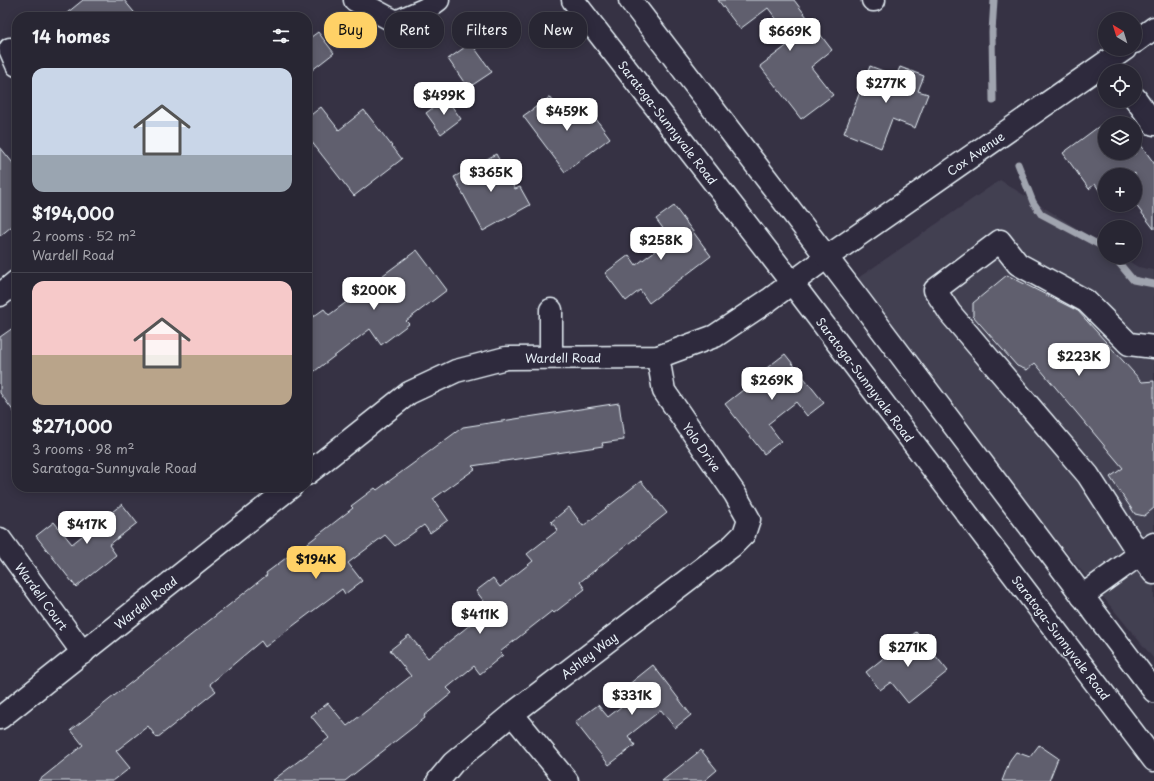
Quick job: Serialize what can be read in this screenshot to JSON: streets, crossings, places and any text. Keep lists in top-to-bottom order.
{
  "streets": {
    "main road": [
      "Saratoga-Sunnyvale Road",
      "Cox Avenue",
      "Wardell Road",
      "Yolo Drive",
      "Wardell Court",
      "Ashley Way"
    ]
  },
  "crossings": [
    ["Saratoga-Sunnyvale Road", "Wardell Road"],
    ["Cox Avenue", "Wardell Road"],
    ["Wardell Road", "Yolo Drive"],
    ["Wardell Road", "Wardell Court"],
    ["Yolo Drive", "Ashley Way"]
  ],
  "north": "top left",
  "page": {
    "map_buttons": ["+", "−"],
    "chip": [
      "Buy",
      "Rent",
      "Filters",
      "New"
    ],
    "heading": "14 homes",
    "price": [
      "$669K",
      "$277K",
      "$499K",
      "$459K",
      "$365K",
      "$258K",
      "$200K",
      "$223K",
      "$269K",
      "$417K",
      "$194K",
      "$411K",
      "$271K",
      "$331K"
    ],
    "list": [
      {
        "name": "$194,000",
        "note": "2 rooms · 52 m² · Wardell Road"
      },
      {
        "name": "$271,000",
        "note": "3 rooms · 98 m² · Saratoga-Sunnyvale Road"
      }
    ]
  }
}
